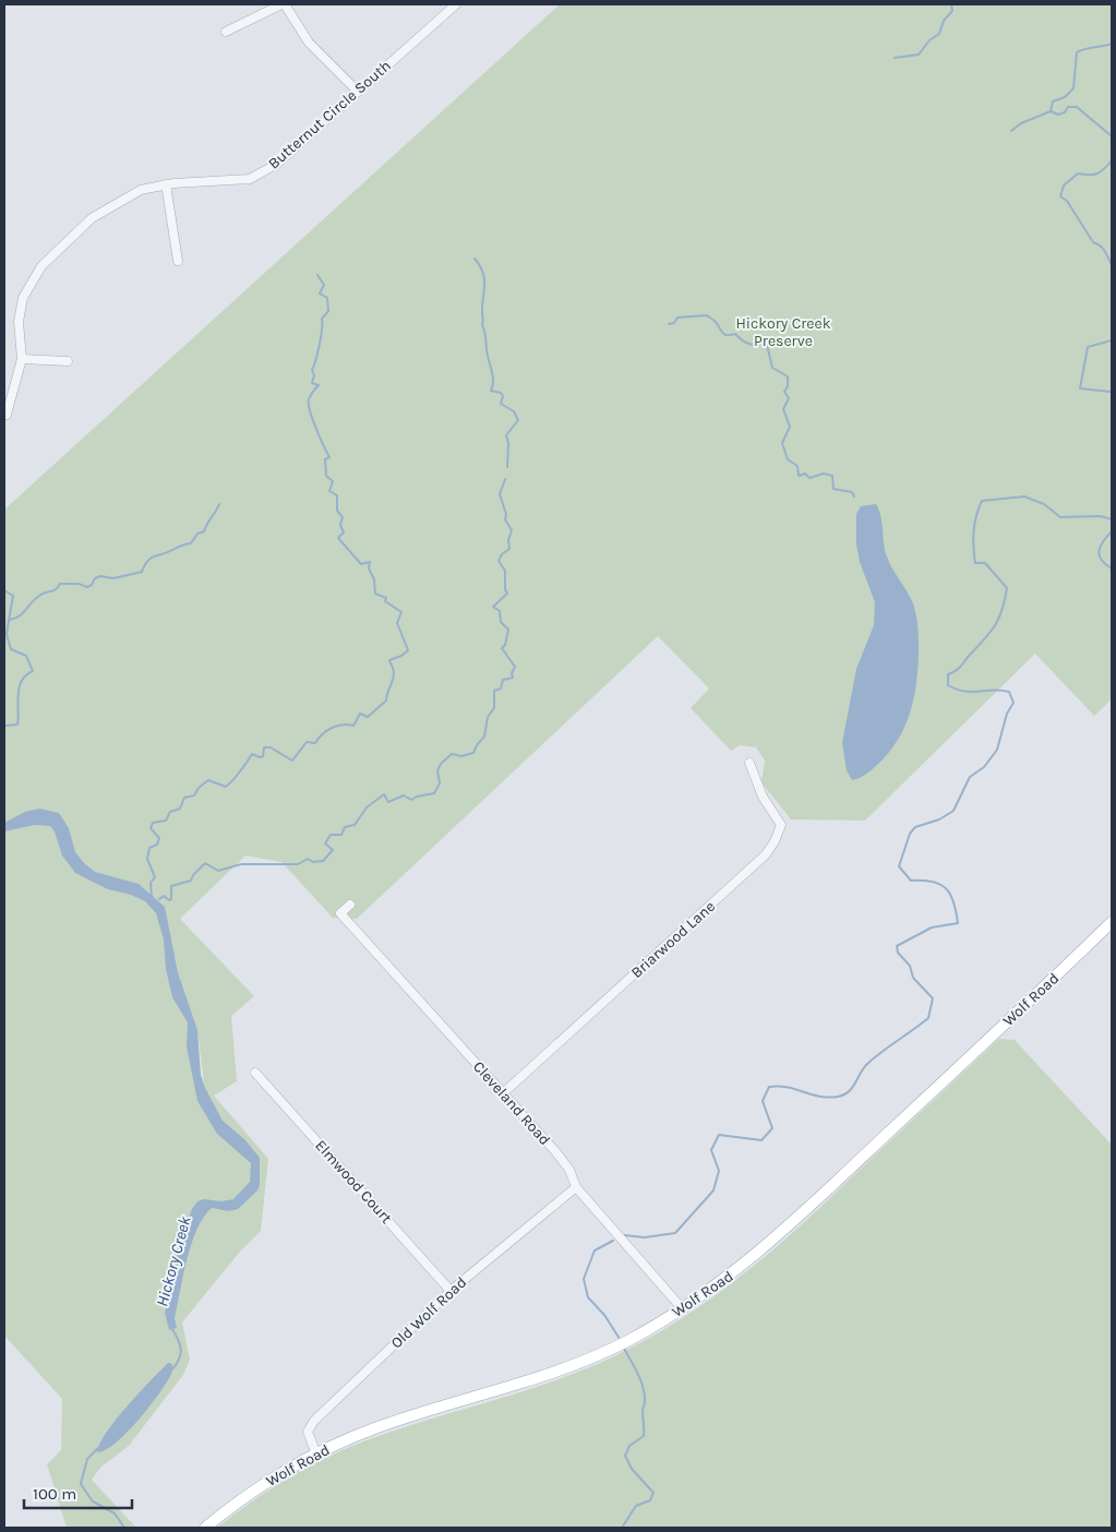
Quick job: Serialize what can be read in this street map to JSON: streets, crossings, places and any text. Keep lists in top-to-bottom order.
{
  "streets": {
    "main road": ["Wolf Road"],
    "street": [
      "Butternut Circle South",
      "Briarwood Lane",
      "Cleveland Road",
      "Elmwood Court",
      "Old Wolf Road"
    ]
  },
  "crossings": [
    ["Briarwood Lane", "Cleveland Road"],
    ["Wolf Road", "Cleveland Road"],
    ["Wolf Road", "Old Wolf Road"],
    ["Cleveland Road", "Old Wolf Road"],
    ["Elmwood Court", "Old Wolf Road"]
  ],
  "water": ["Hickory Creek"],
  "parks": ["Hickory Creek Preserve"],
  "scale_bar": "100 m"
}
